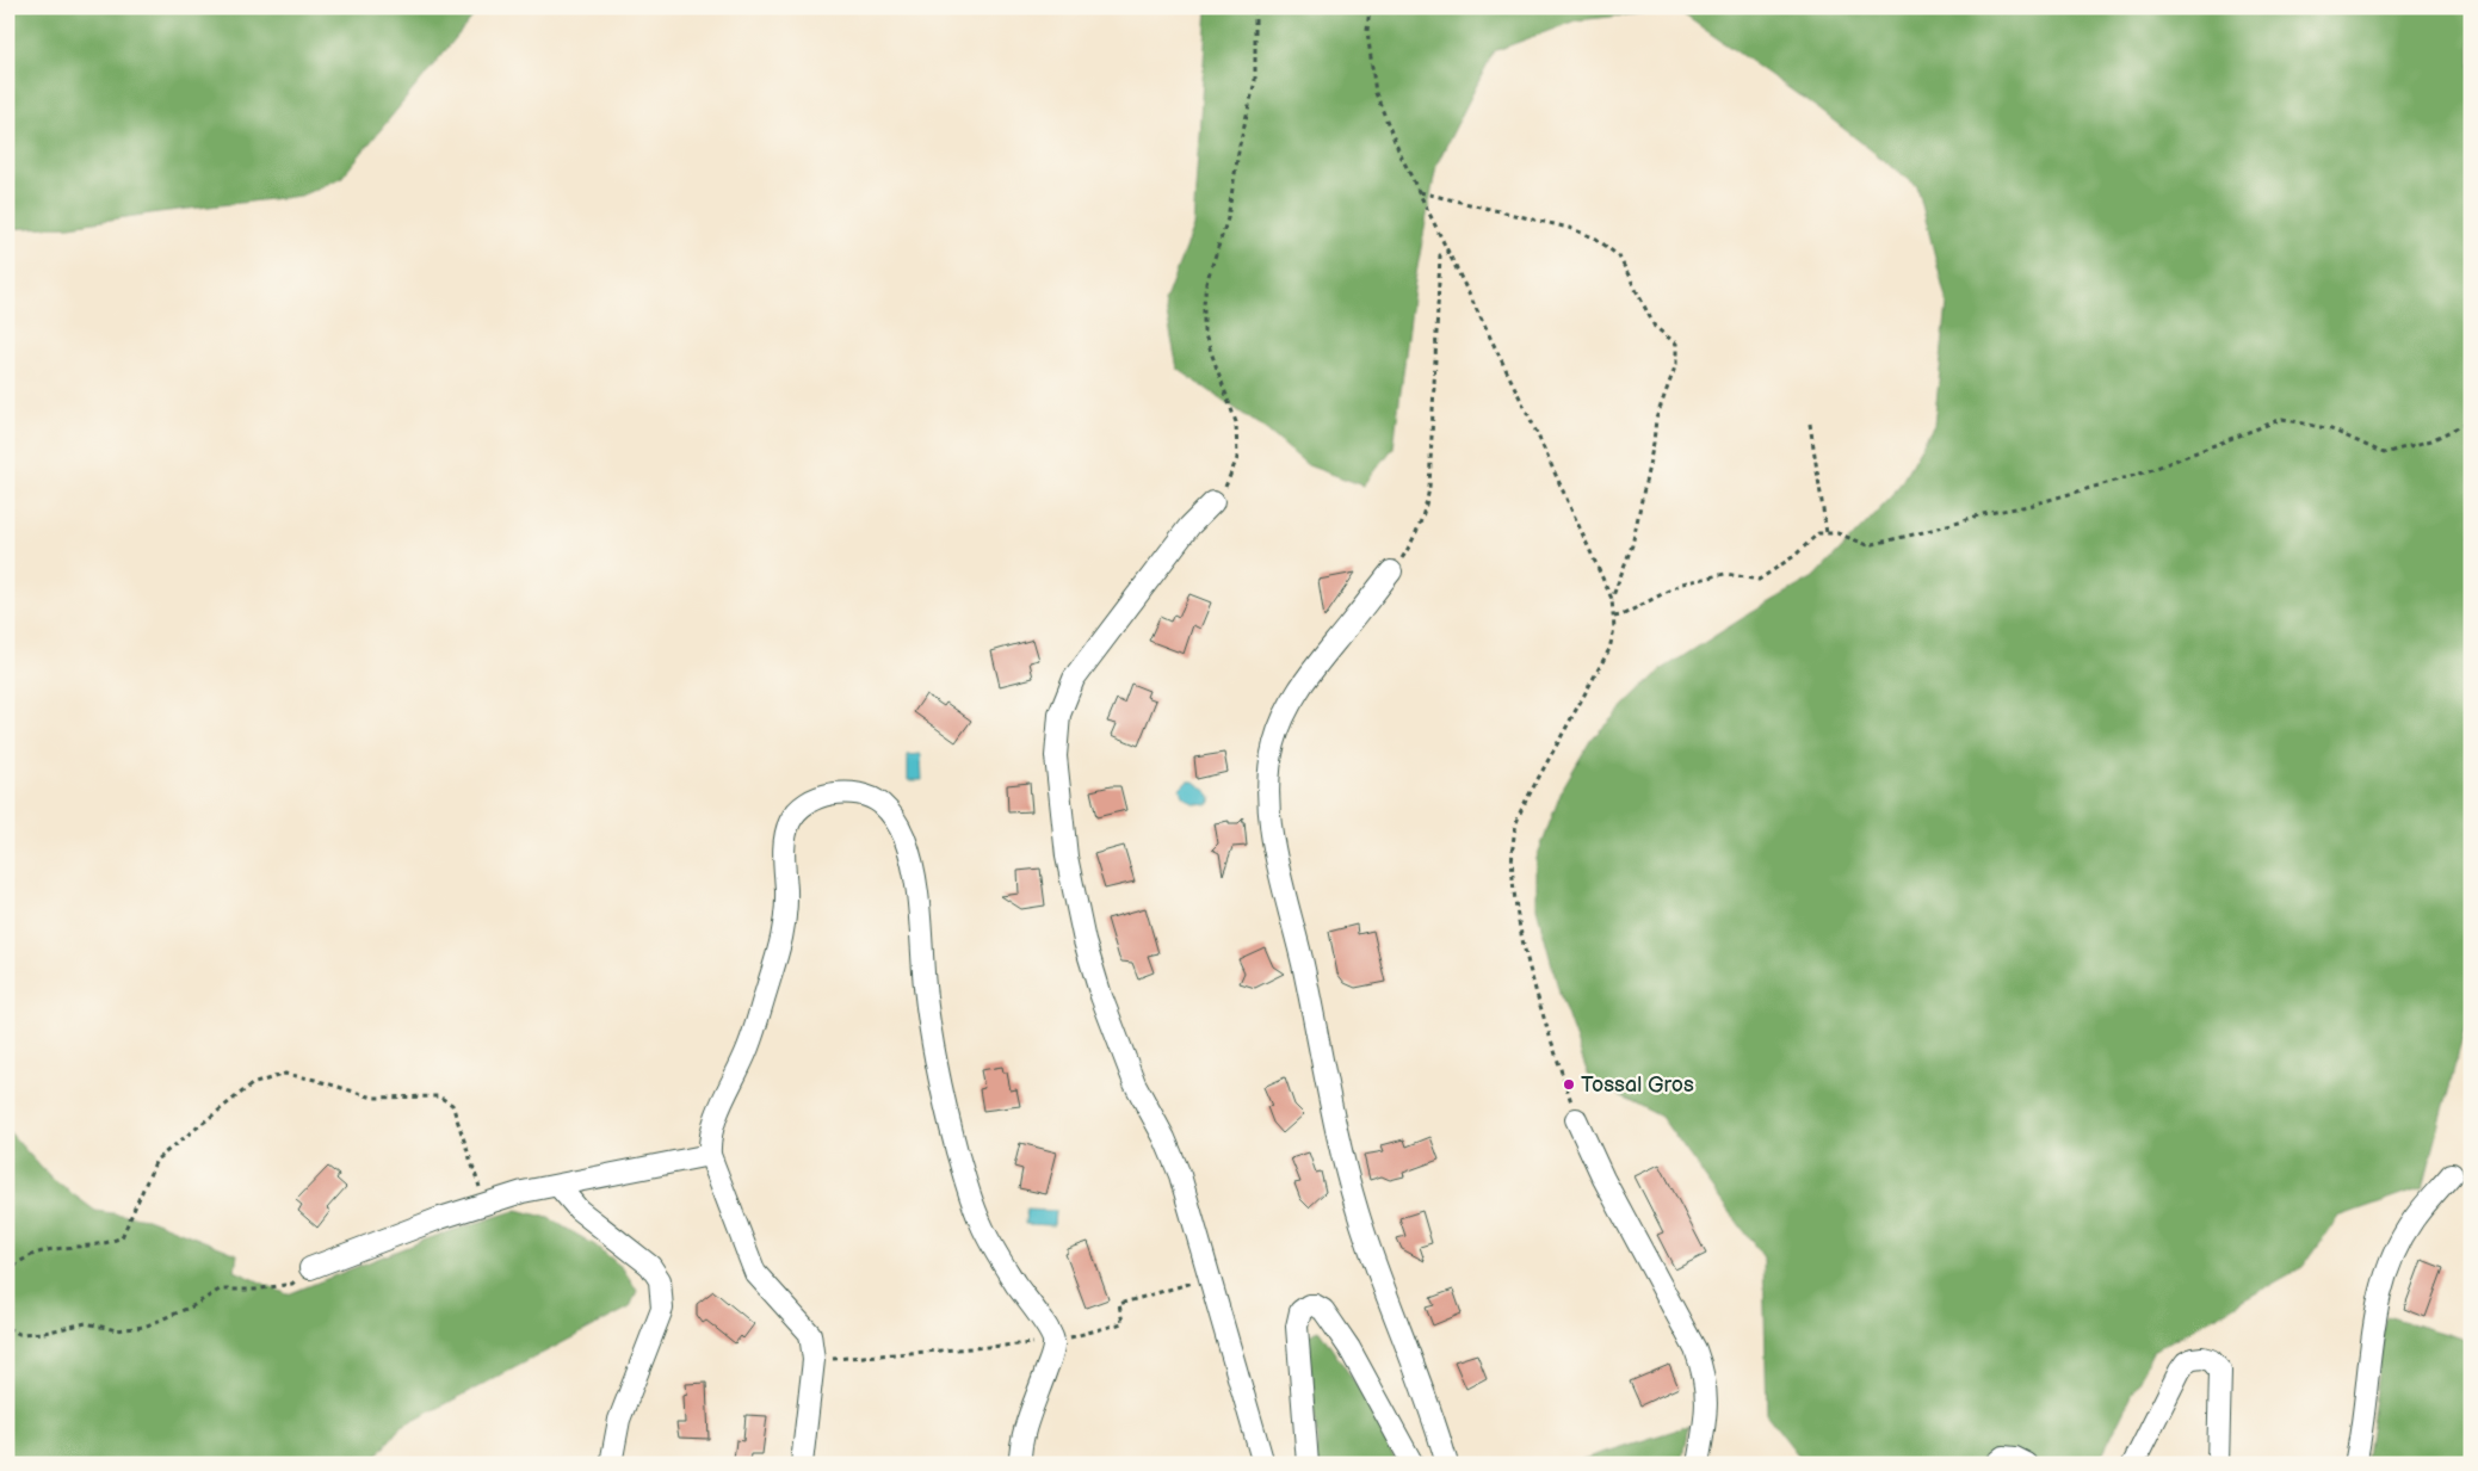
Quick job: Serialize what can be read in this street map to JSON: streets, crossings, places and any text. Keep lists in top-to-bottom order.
{
  "places": ["Tossal Gros"]
}
